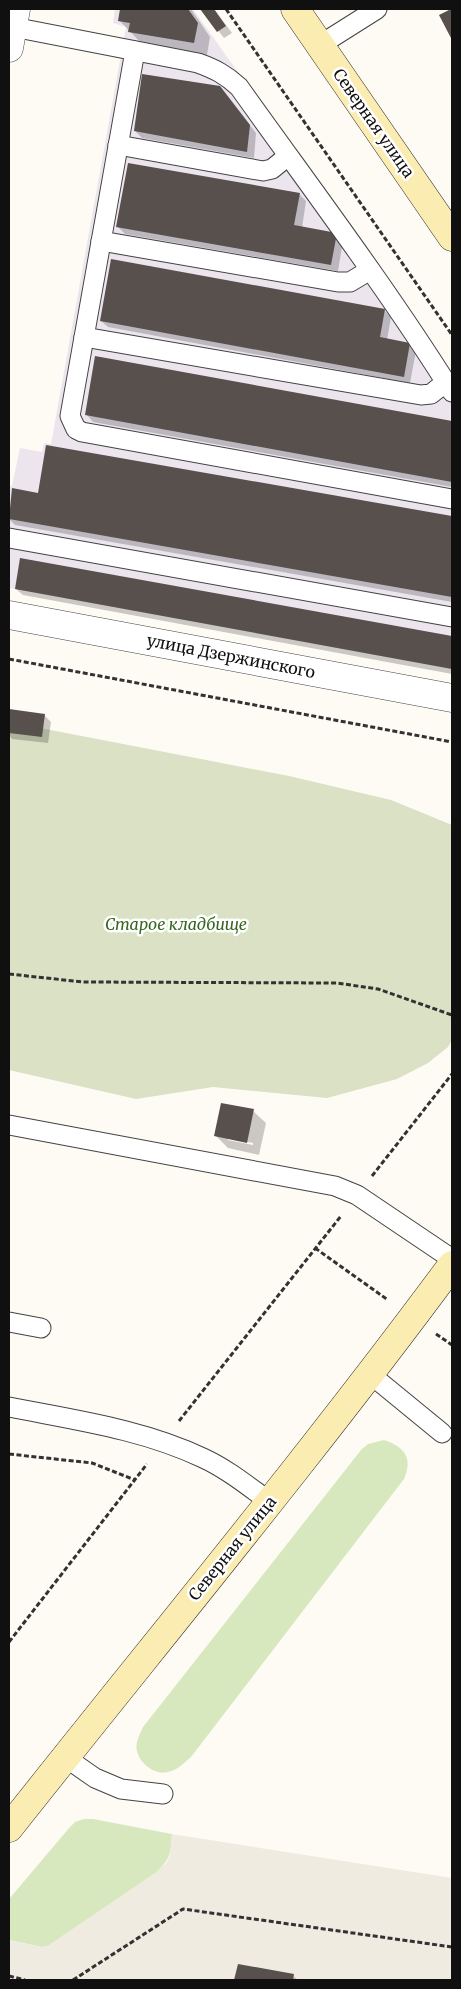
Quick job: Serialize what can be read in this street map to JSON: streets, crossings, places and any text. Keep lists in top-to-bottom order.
{
  "streets": {
    "main road": ["Северная улица"],
    "street": ["улица Дзержинского"]
  },
  "parks": ["Старое кладбище"]
}
